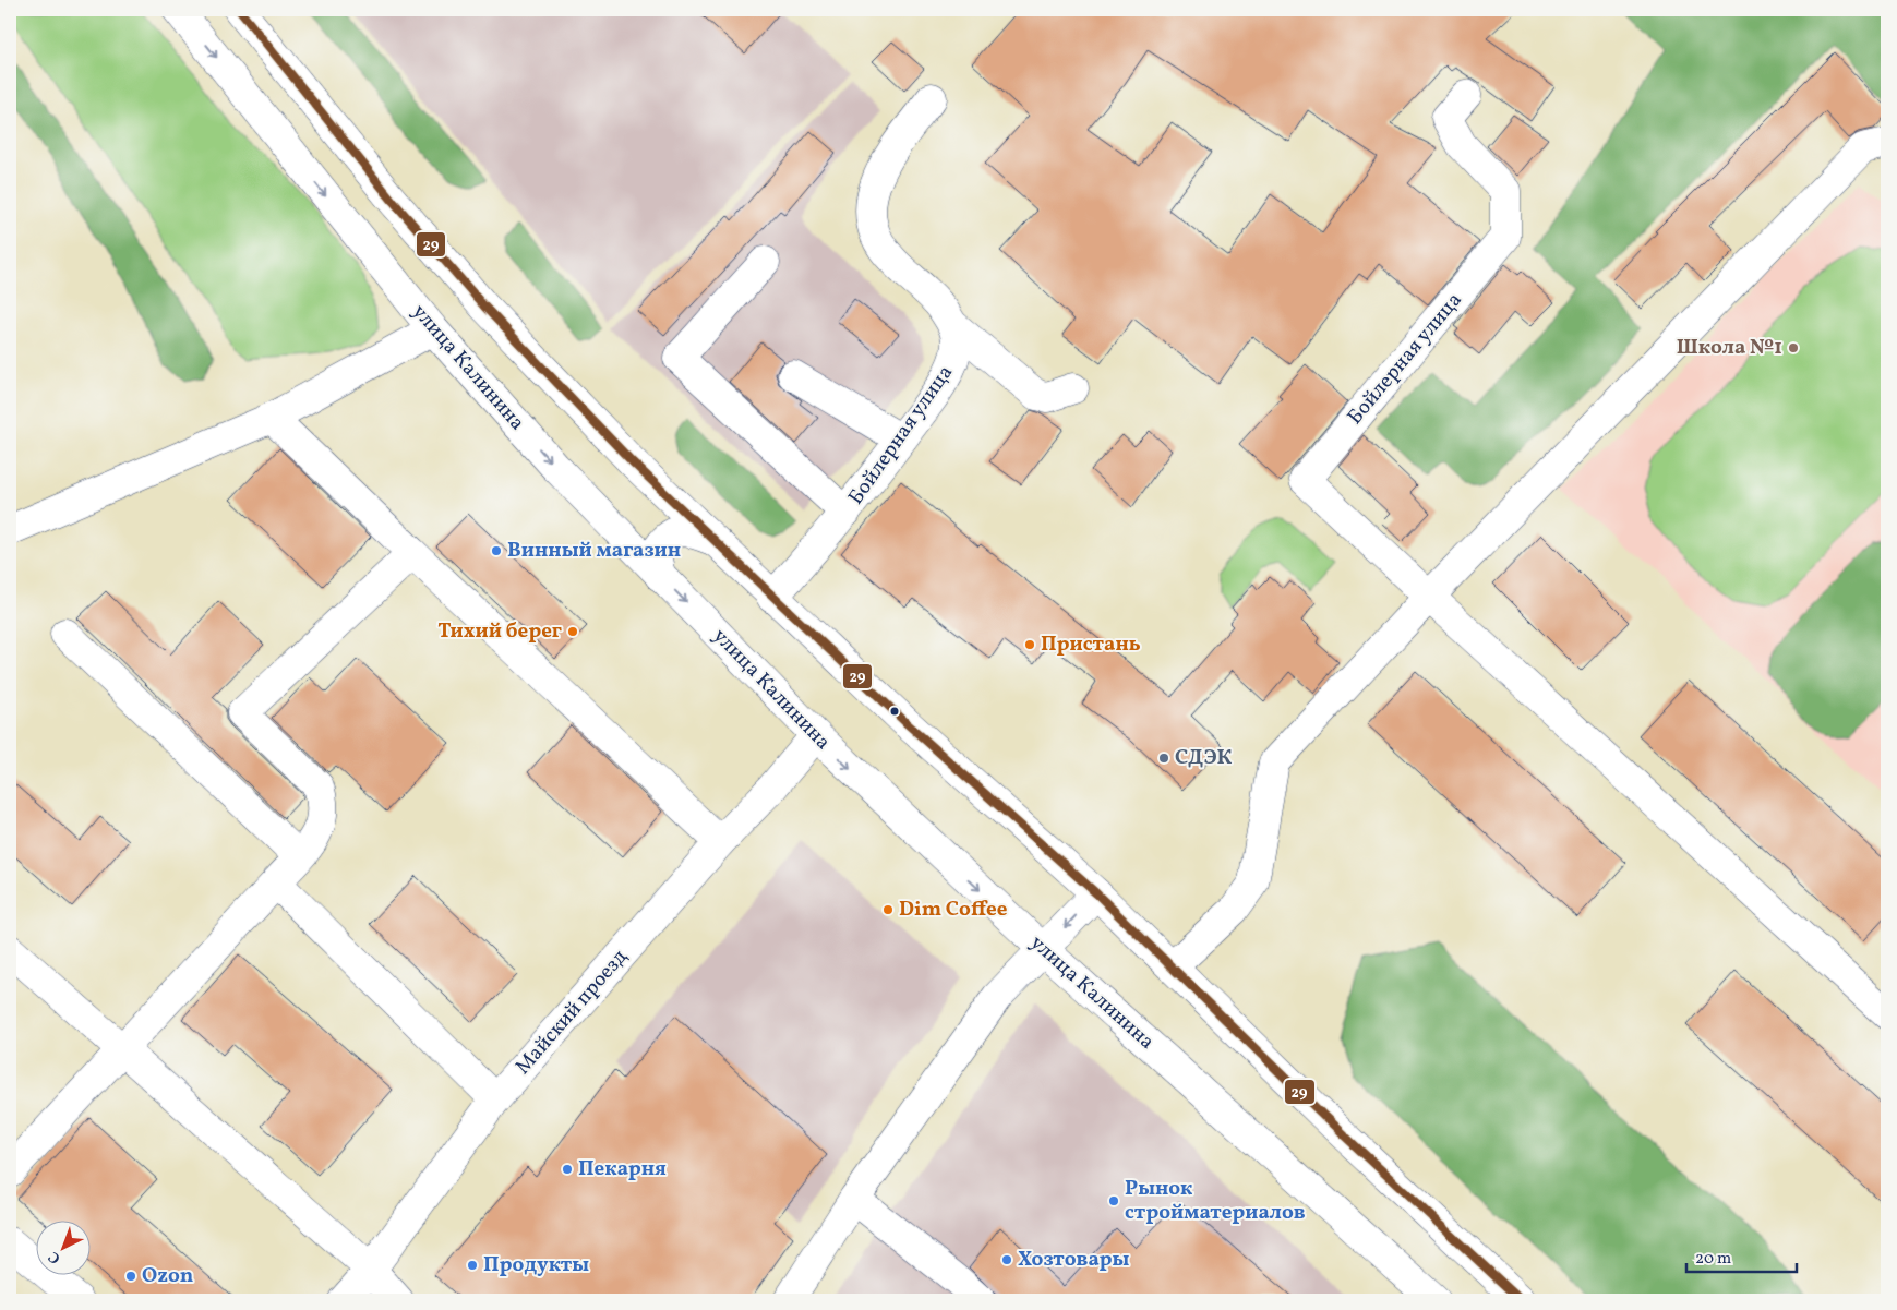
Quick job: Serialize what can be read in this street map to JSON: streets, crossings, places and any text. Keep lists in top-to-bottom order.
{
  "streets": {
    "main road": ["Бойлерная улица", "улица Калинина", "Майский проезд"]
  },
  "crossings": [
    ["улица Калинина", "Майский проезд"]
  ],
  "places": [
    "Школа №1",
    "Винный магазин",
    "Тихий берег",
    "Пристань",
    "СДЭК",
    "Dim Coffee",
    "Пекарня",
    "Рынок стройматериалов",
    "Хозтовары",
    "Продукты",
    "Ozon"
  ],
  "lines": ["transit line 29"],
  "scale_bar": "20 m",
  "north": "bottom left"
}
